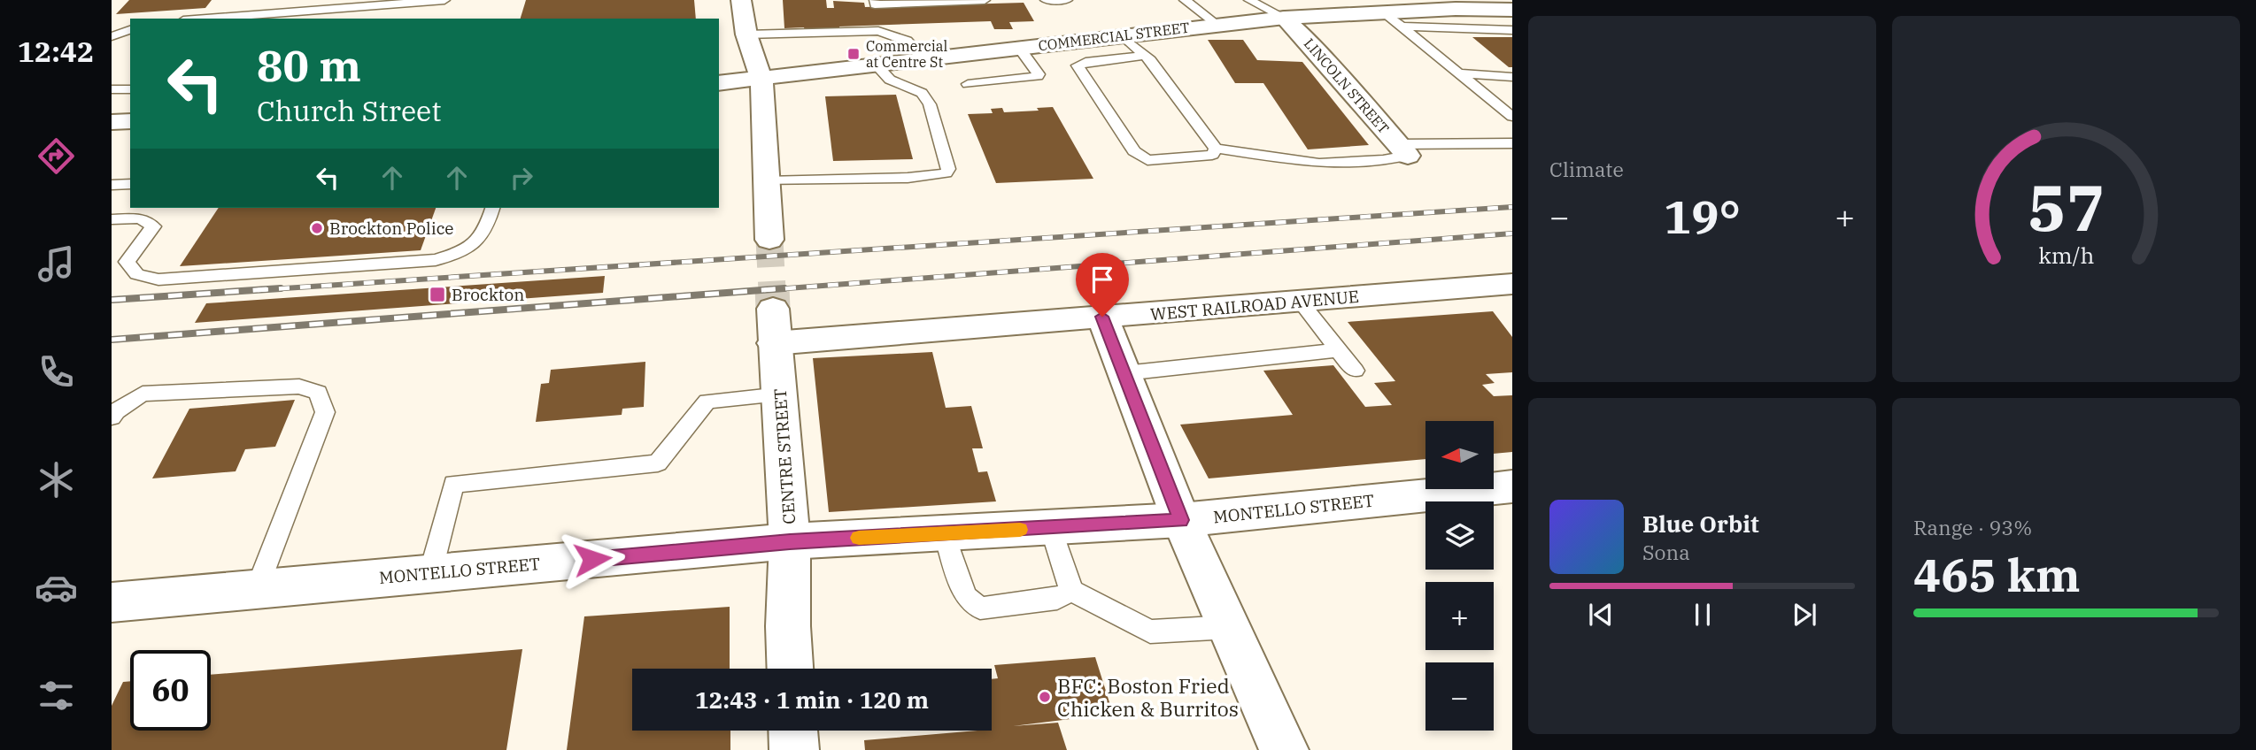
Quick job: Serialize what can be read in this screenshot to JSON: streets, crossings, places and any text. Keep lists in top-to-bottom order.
{
  "streets": {
    "main road": [
      "COMMERCIAL STREET",
      "LINCOLN STREET",
      "WEST RAILROAD AVENUE",
      "CENTRE STREET",
      "MONTELLO STREET"
    ]
  },
  "crossings": [
    ["COMMERCIAL STREET", "LINCOLN STREET"],
    ["WEST RAILROAD AVENUE", "CENTRE STREET"],
    ["CENTRE STREET", "MONTELLO STREET"]
  ],
  "places": {
    "transit": ["Commercial at Centre St", "Brockton"],
    "other": ["Brockton Police", "BFC: Boston Fried Chicken & Burritos"]
  },
  "north": "left",
  "page": {
    "tabs": "12:42",
    "tile": [
      "Climate",
      ["Range · 93%", "465 km"]
    ],
    "turn": ["80 m", "Church Street"],
    "heat": ["−", "19°", "+"],
    "map_buttons": ["+", "−"],
    "song": ["Blue Orbit", "Sona"],
    "limit": "60",
    "trip": "12:43 · 1 min · 120 m",
    "gauge": ["57", "km/h"]
  }
}
